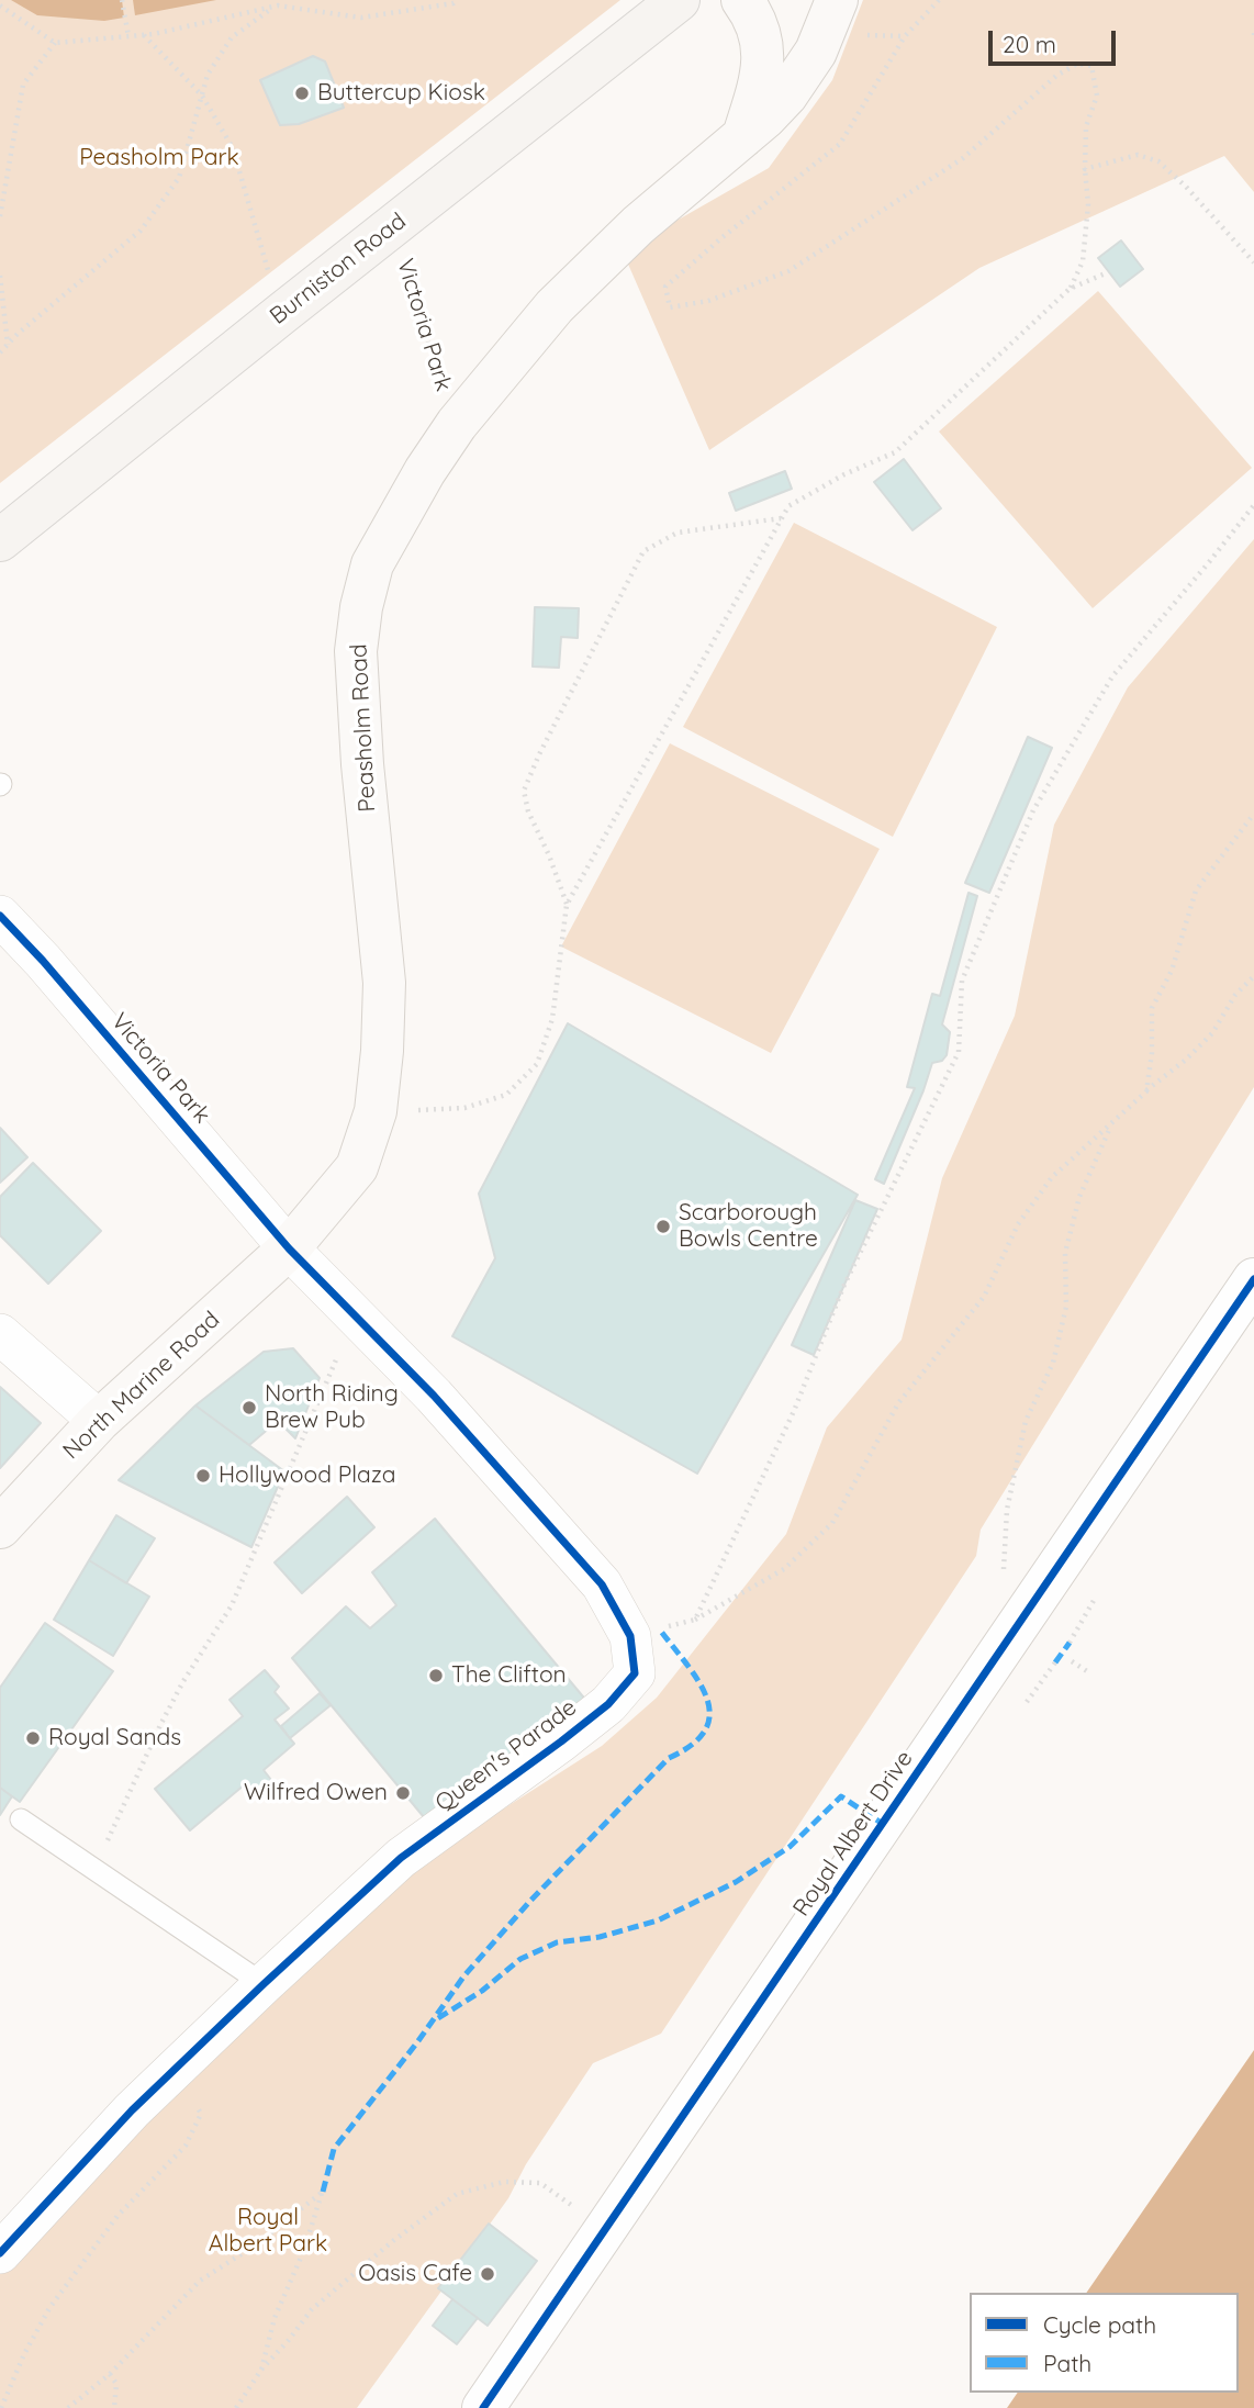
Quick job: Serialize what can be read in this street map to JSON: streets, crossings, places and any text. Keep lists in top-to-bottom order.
{
  "streets": {
    "main road": ["Burniston Road", "Peasholm Road", "North Marine Road"],
    "street": ["Victoria Park", "Queen's Parade", "Royal Albert Drive"]
  },
  "crossings": [
    ["Burniston Road", "Victoria Park"],
    ["Victoria Park", "Peasholm Road"],
    ["Victoria Park", "North Marine Road"],
    ["Victoria Park", "Queen's Parade"],
    ["Peasholm Road", "North Marine Road"],
    ["Peasholm Road", "Queen's Parade"],
    ["North Marine Road", "Queen's Parade"]
  ],
  "parks": ["Peasholm Park", "Royal Albert Park"],
  "places": [
    "Buttercup Kiosk",
    "Scarborough Bowls Centre",
    "North Riding Brew Pub",
    "Hollywood Plaza",
    "The Clifton",
    "Royal Sands",
    "Wilfred Owen",
    "Oasis Cafe"
  ],
  "legend": ["Cycle path", "Path"],
  "scale_bar": "20 m"
}
